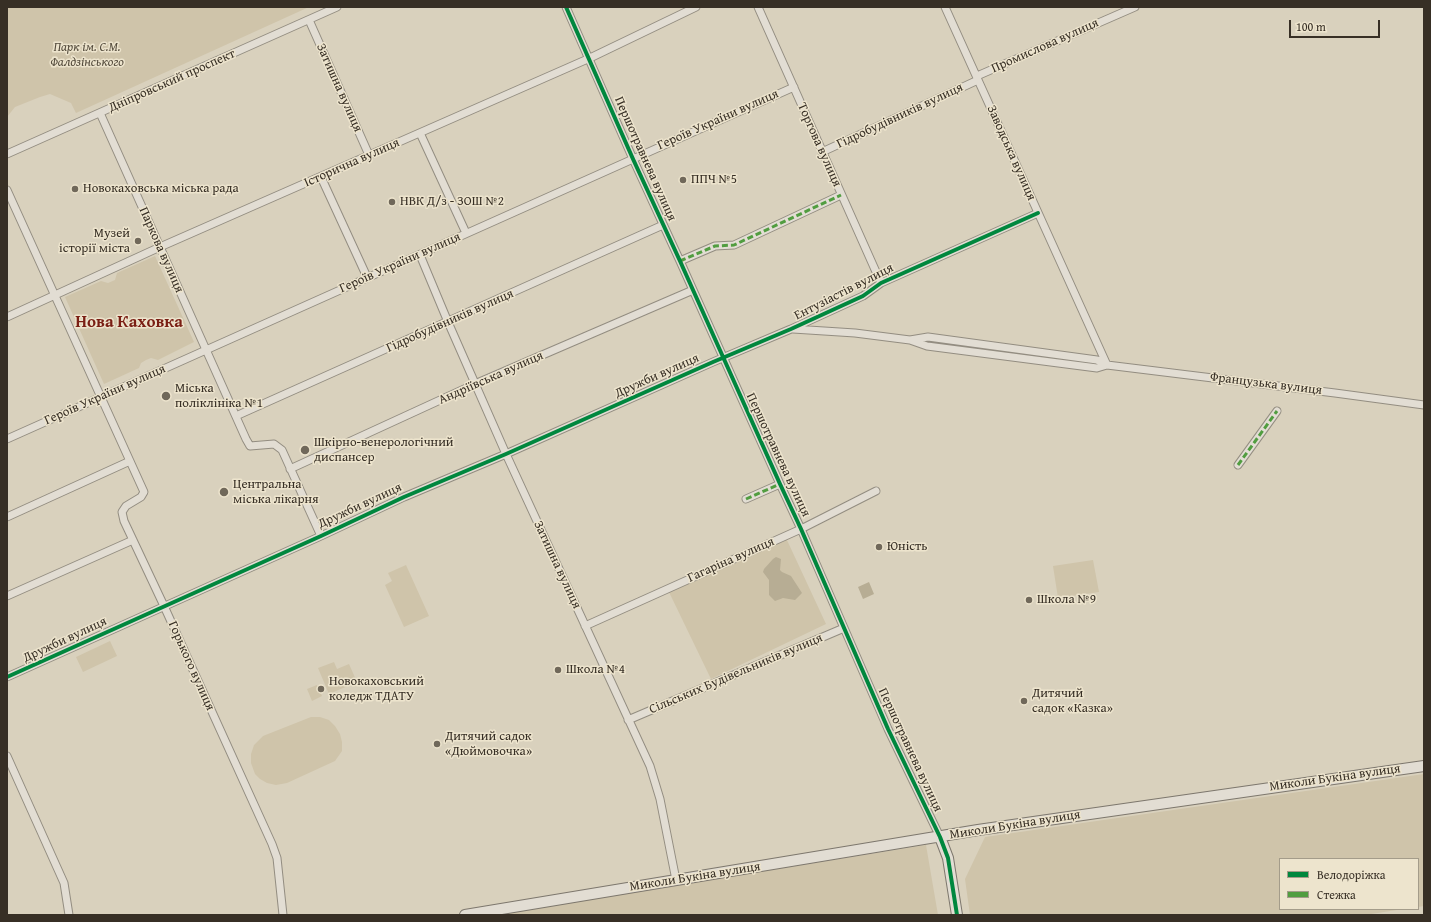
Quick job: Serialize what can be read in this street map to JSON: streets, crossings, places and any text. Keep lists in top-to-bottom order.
{
  "streets": {
    "street": [
      "Промислова вулиця",
      "Дніпровський проспект",
      "Затишна вулиця",
      "Гідробудівників вулиця",
      "Героїв України вулиця",
      "Торгова вулиця",
      "Заводська вулиця",
      "Першотравнева вулиця",
      "Історична вулиця",
      "Паркова вулиця",
      "Ентузіастів вулиця",
      "Дружби вулиця",
      "Андріївська вулиця",
      "Французька вулиця",
      "Гагаріна вулиця",
      "Горького вулиця",
      "Сільських Будівельників вулиця",
      "Миколи Букіна вулиця"
    ]
  },
  "crossings": [
    ["Промислова вулиця", "Гідробудівників вулиця"],
    ["Промислова вулиця", "Заводська вулиця"],
    ["Дніпровський проспект", "Затишна вулиця"],
    ["Дніпровський проспект", "Паркова вулиця"],
    ["Затишна вулиця", "Гідробудівників вулиця"],
    ["Затишна вулиця", "Героїв України вулиця"],
    ["Затишна вулиця", "Історична вулиця"],
    ["Затишна вулиця", "Дружби вулиця"],
    ["Затишна вулиця", "Андріївська вулиця"],
    ["Затишна вулиця", "Гагаріна вулиця"],
    ["Затишна вулиця", "Сільських Будівельників вулиця"],
    ["Затишна вулиця", "Миколи Букіна вулиця"],
    ["Гідробудівників вулиця", "Торгова вулиця"],
    ["Гідробудівників вулиця", "Заводська вулиця"],
    ["Гідробудівників вулиця", "Першотравнева вулиця"],
    ["Гідробудівників вулиця", "Паркова вулиця"],
    ["Героїв України вулиця", "Торгова вулиця"],
    ["Героїв України вулиця", "Першотравнева вулиця"],
    ["Героїв України вулиця", "Паркова вулиця"],
    ["Героїв України вулиця", "Горького вулиця"],
    ["Торгова вулиця", "Ентузіастів вулиця"],
    ["Заводська вулиця", "Ентузіастів вулиця"],
    ["Заводська вулиця", "Французька вулиця"],
    ["Першотравнева вулиця", "Історична вулиця"],
    ["Першотравнева вулиця", "Ентузіастів вулиця"],
    ["Першотравнева вулиця", "Дружби вулиця"],
    ["Першотравнева вулиця", "Андріївська вулиця"],
    ["Першотравнева вулиця", "Гагаріна вулиця"],
    ["Першотравнева вулиця", "Сільських Будівельників вулиця"],
    ["Першотравнева вулиця", "Миколи Букіна вулиця"],
    ["Історична вулиця", "Паркова вулиця"],
    ["Історична вулиця", "Горького вулиця"],
    ["Паркова вулиця", "Дружби вулиця"],
    ["Паркова вулиця", "Андріївська вулиця"],
    ["Ентузіастів вулиця", "Дружби вулиця"],
    ["Ентузіастів вулиця", "Французька вулиця"],
    ["Дружби вулиця", "Горького вулиця"]
  ],
  "districts": ["Нова Каховка"],
  "parks": ["Парк ім. С.М. Фалдзінського"],
  "places": [
    "ППЧ №5",
    "Новокаховська міська рада",
    "НВК Д/з - ЗОШ №2",
    "Музей історії міста",
    "Міська поліклініка №1",
    "Шкірно-венерологічний диспансер",
    "Центральна міська лікарня",
    "Юність",
    "Школа №9",
    "Школа №4",
    "Новокаховський коледж ТДАТУ",
    "Дитячий садок «Казка»",
    "Дитячий садок «Дюймовочка»"
  ],
  "legend": ["Велодоріжка", "Стежка"],
  "scale_bar": "100 m"
}
